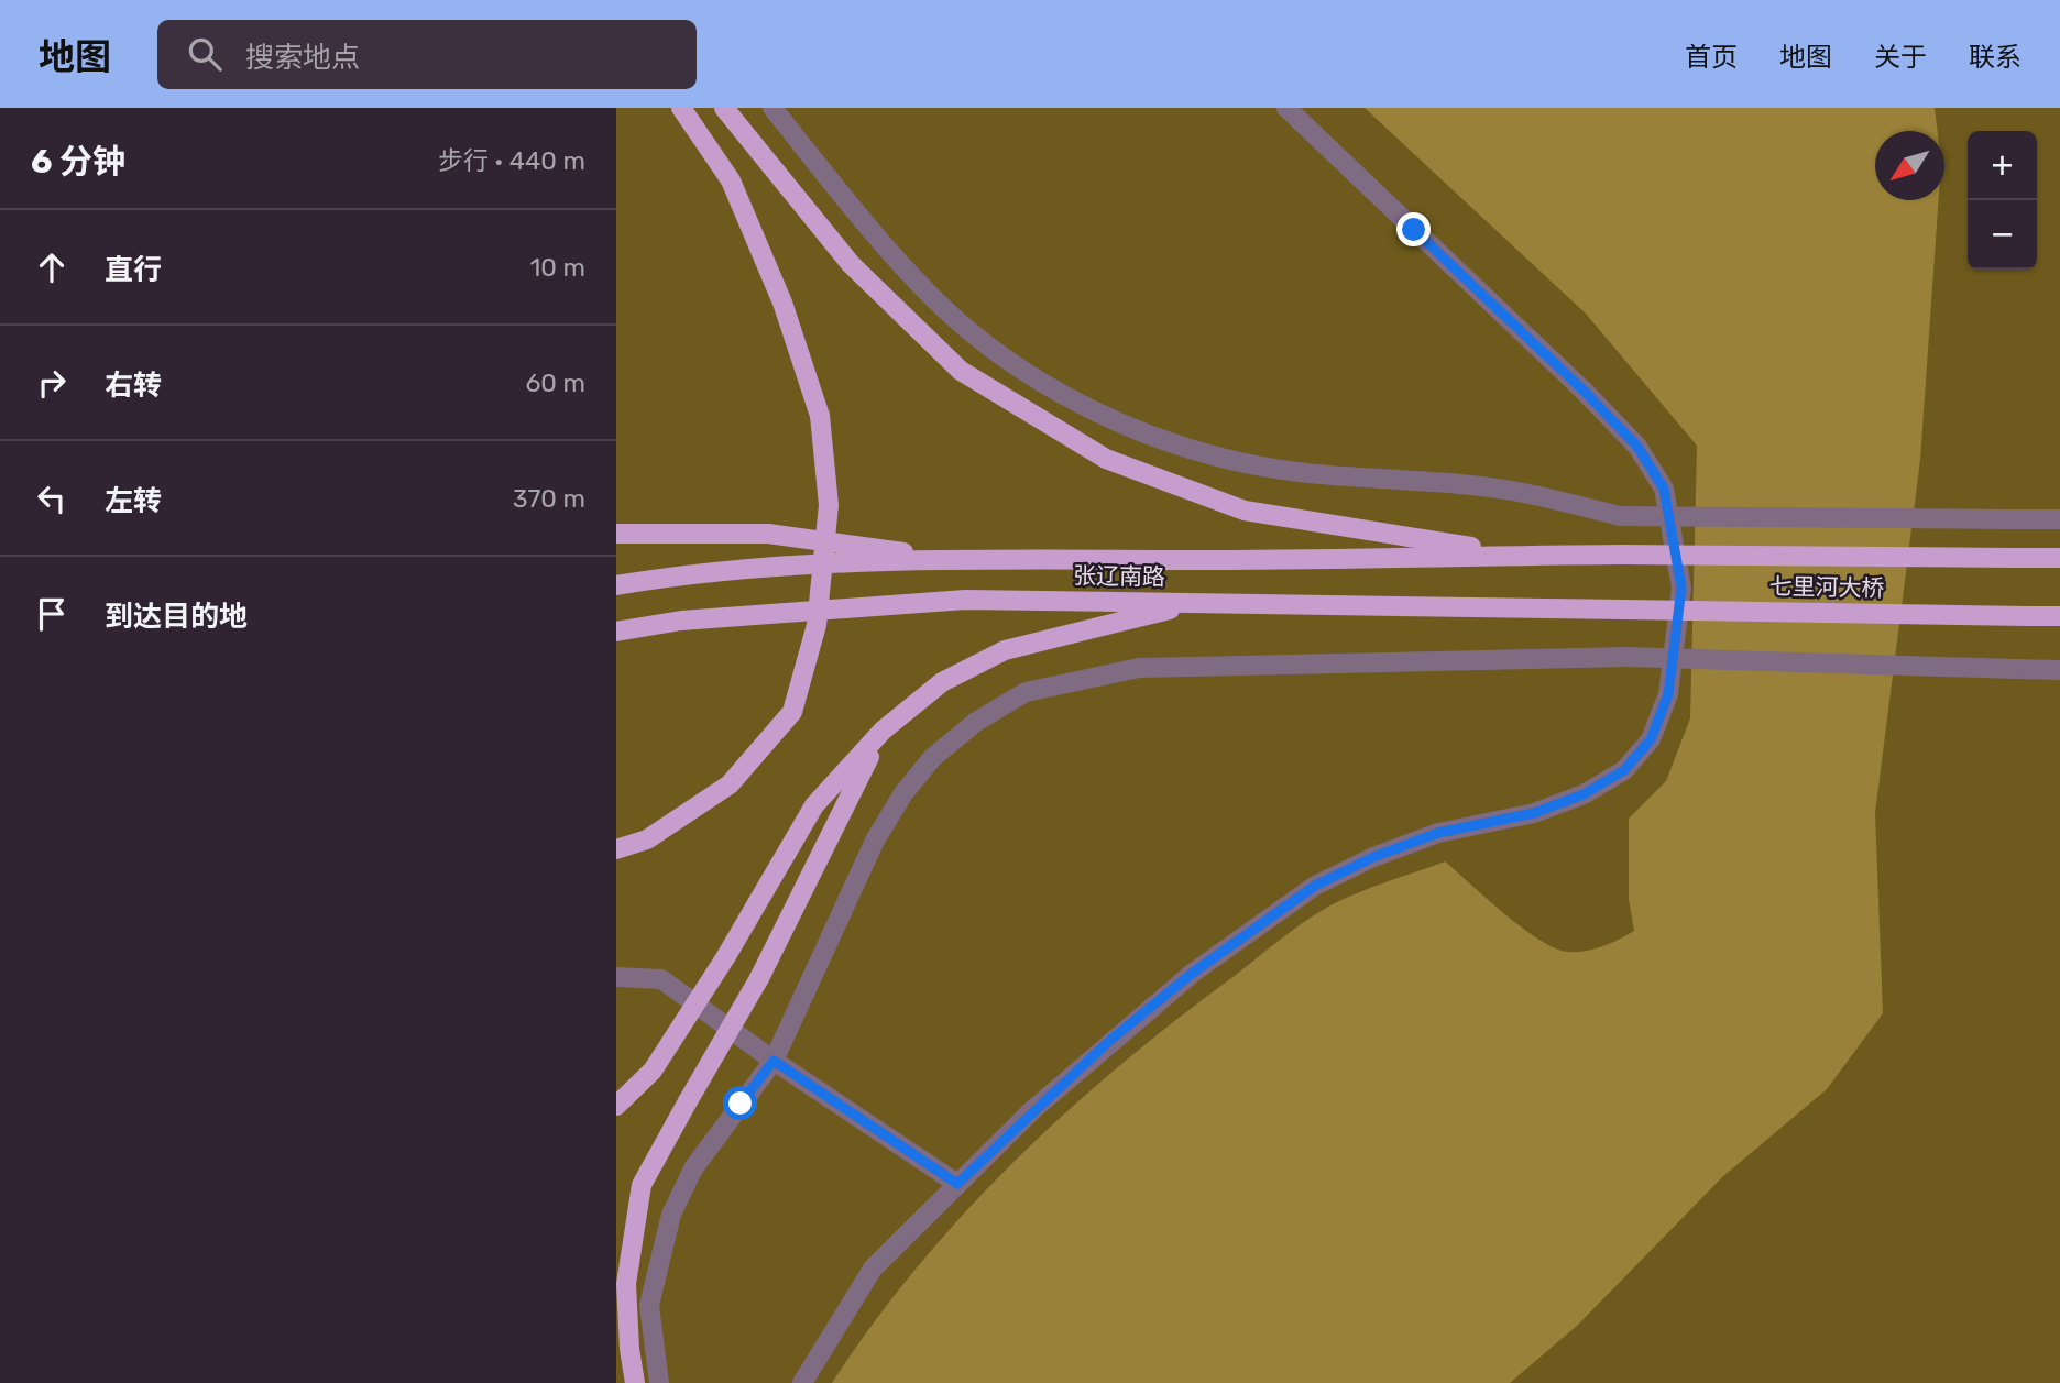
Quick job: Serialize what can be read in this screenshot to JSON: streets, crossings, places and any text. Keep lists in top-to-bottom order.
{
  "streets": {
    "main road": ["张辽南路", "七里河大桥"]
  },
  "crossings": [
    ["张辽南路", "七里河大桥"]
  ],
  "north": "bottom left",
  "page": {
    "header": "地图",
    "search": "搜索地点",
    "nav": [
      "首页",
      "地图",
      "关于",
      "联系"
    ],
    "heading": ["6 分钟", "步行 · 440 m"],
    "map_buttons": ["+", "−"],
    "list": [
      ["直行", "10 m"],
      ["右转", "60 m"],
      ["左转", "370 m"],
      "到达目的地"
    ]
  }
}
